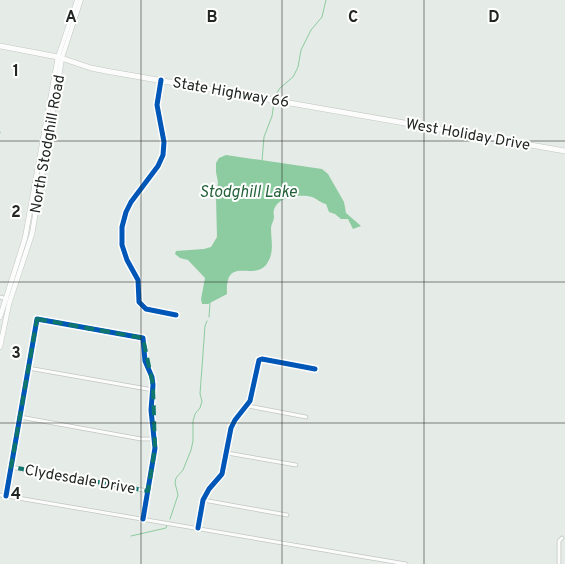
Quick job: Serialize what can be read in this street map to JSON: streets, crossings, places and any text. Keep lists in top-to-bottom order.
{
  "streets": {
    "main road": ["State Highway 66", "West Holiday Drive", "North Stodghill Road"],
    "street": ["Clydesdale Drive"]
  },
  "crossings": [
    ["State Highway 66", "West Holiday Drive"],
    ["State Highway 66", "North Stodghill Road"]
  ],
  "water": ["Stodghill Lake"],
  "grid": {
    "columns": [
      "A",
      "B",
      "C",
      "D"
    ],
    "rows": [
      "1",
      "2",
      "3",
      "4"
    ]
  }
}
